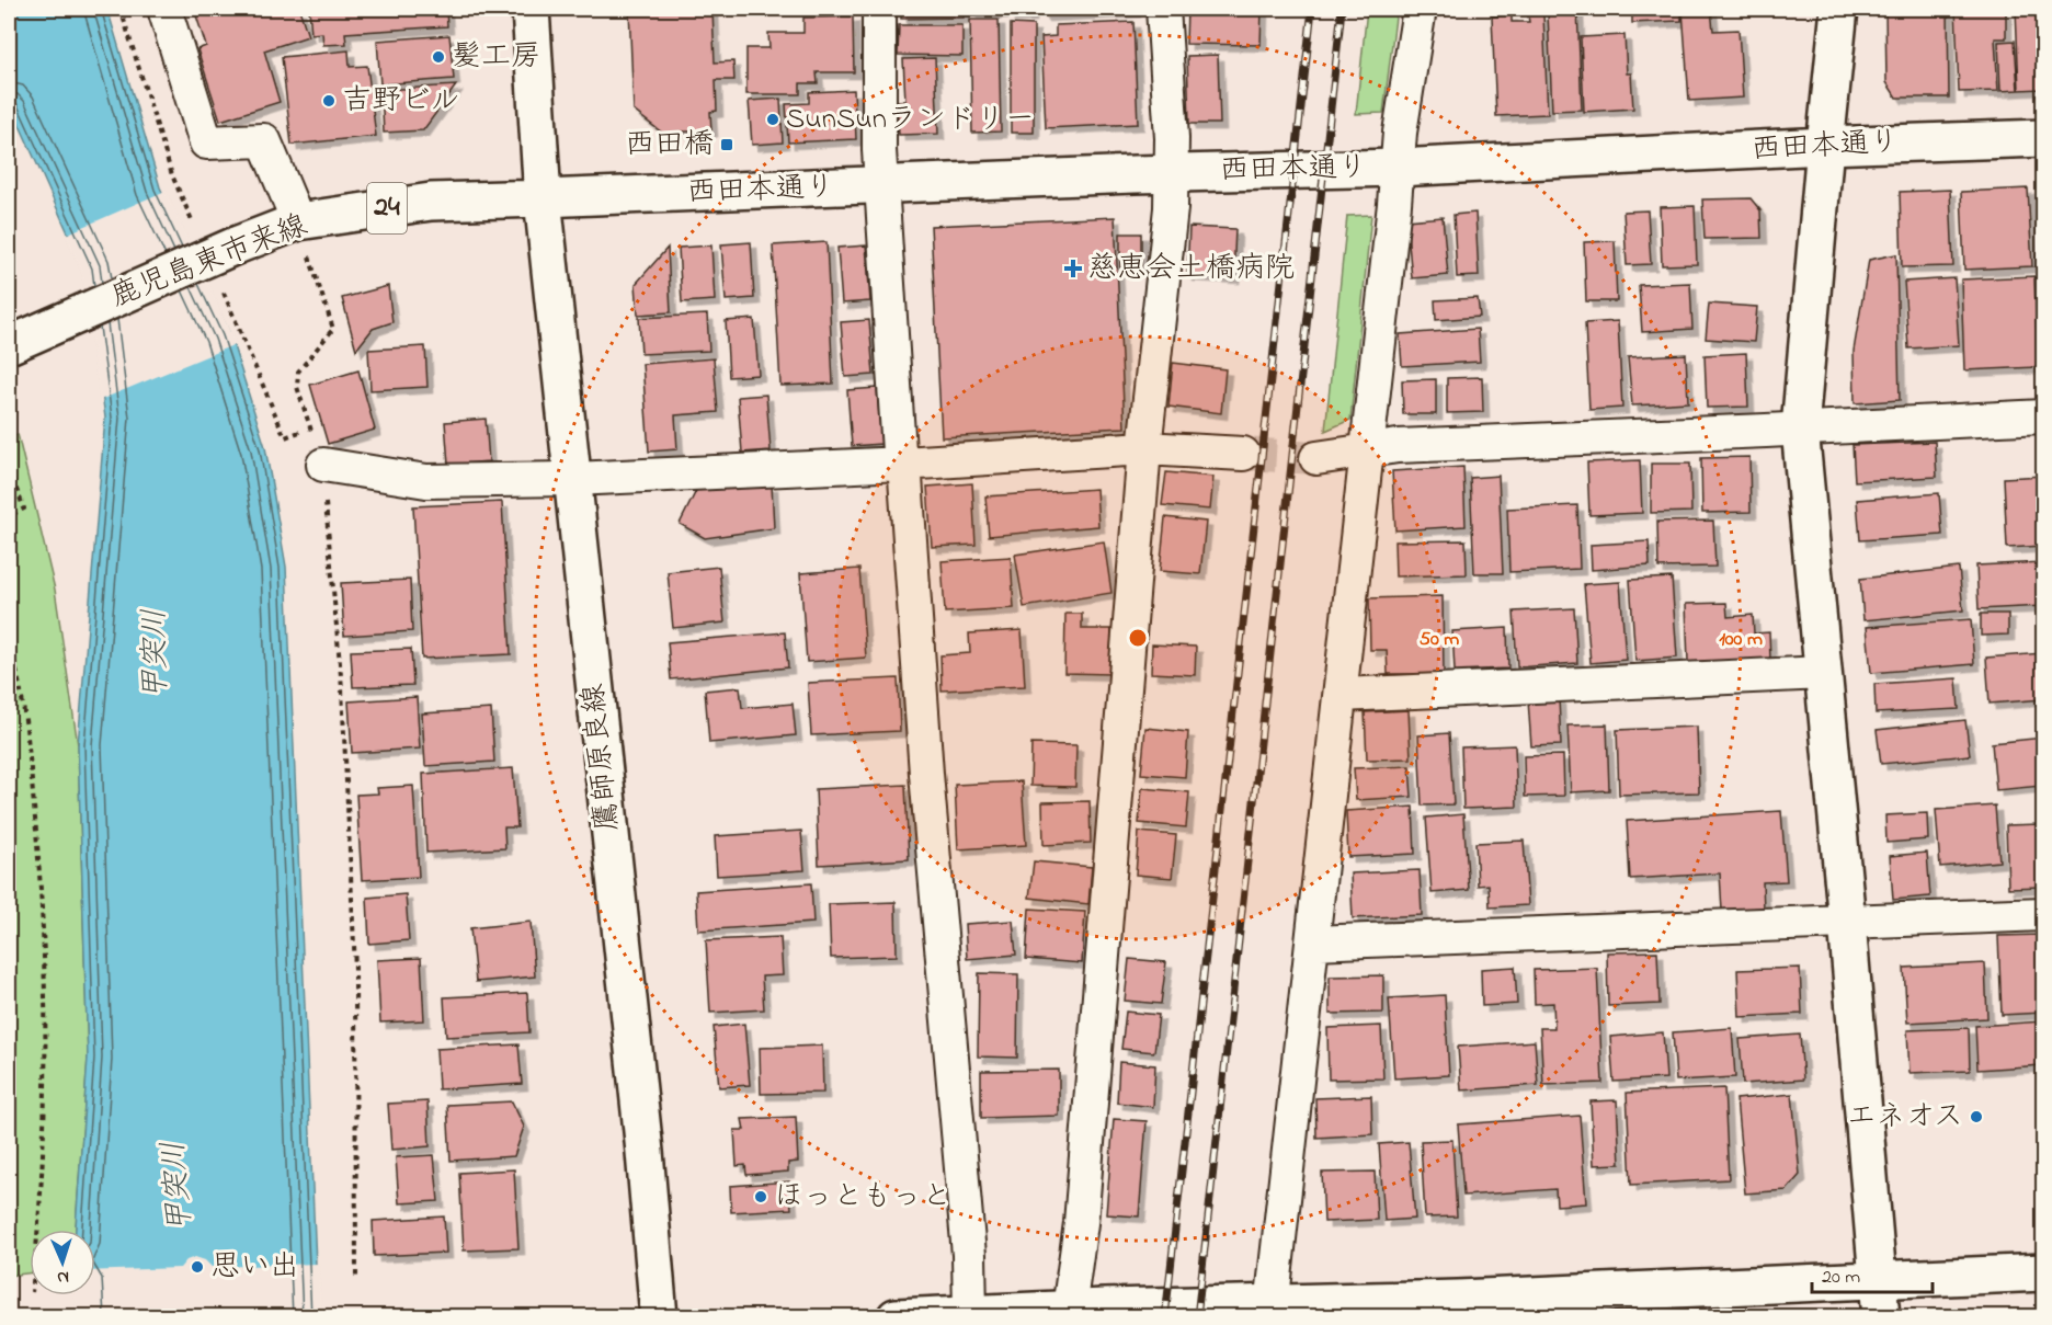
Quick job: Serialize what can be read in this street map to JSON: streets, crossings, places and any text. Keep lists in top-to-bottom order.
{
  "streets": {
    "street": [
      "西田本通り",
      "24",
      "鹿児島東市来線",
      "鷹師原良線"
    ]
  },
  "crossings": [
    ["西田本通り", "鹿児島東市来線"],
    ["西田本通り", "鷹師原良線"],
    ["鹿児島東市来線", "鷹師原良線"]
  ],
  "water": ["甲突川"],
  "places": {
    "other": [
      "髪工房",
      "吉野ビル",
      "SunSunランドリー",
      "エネオス",
      "ほっともっと",
      "思い出"
    ],
    "transit": ["西田橋"],
    "health": ["慈恵会土橋病院"]
  },
  "scale_bar": "20 m",
  "north": "bottom",
  "rings": ["50 m", "100 m"]
}
